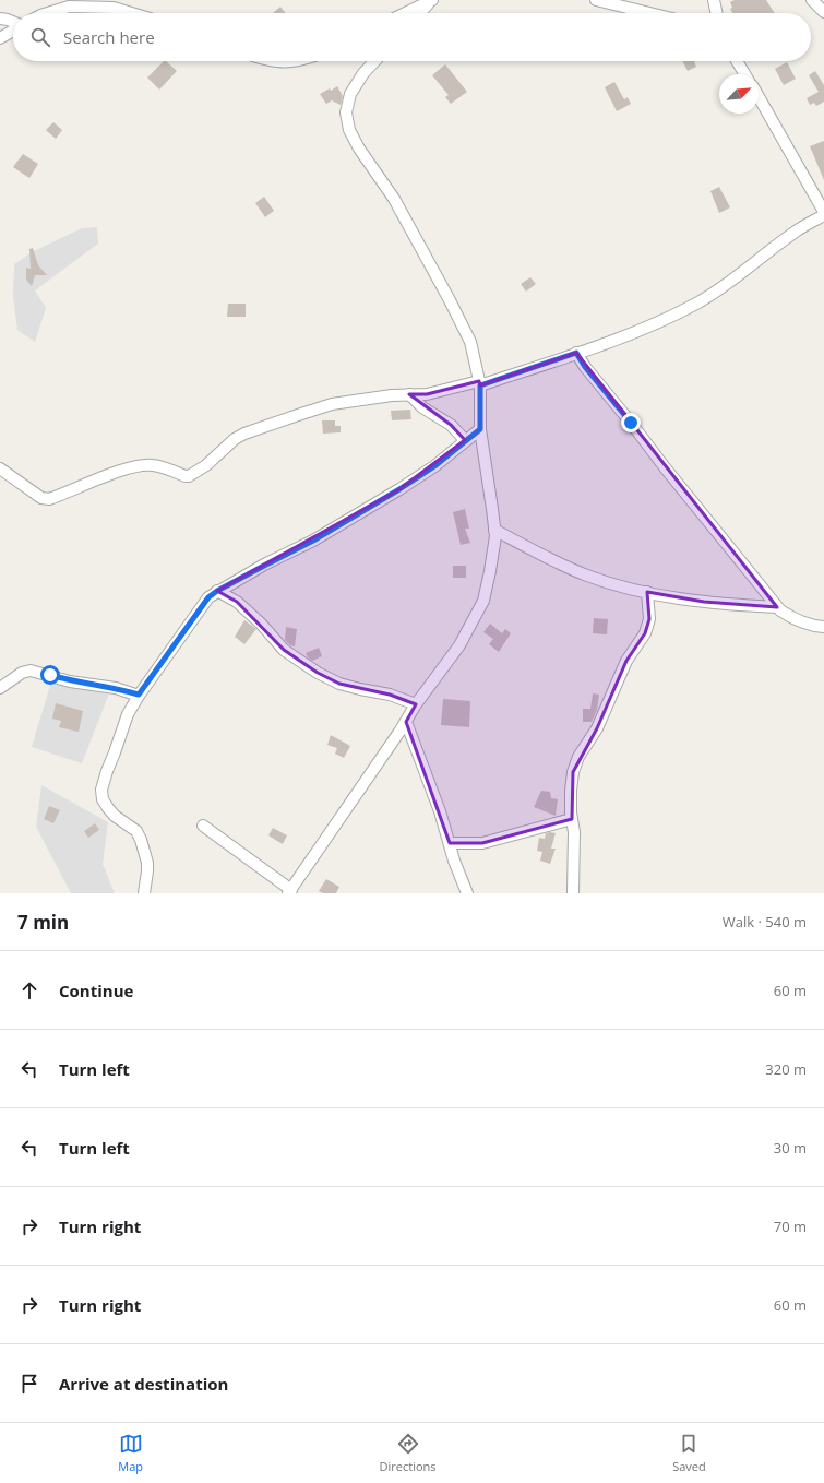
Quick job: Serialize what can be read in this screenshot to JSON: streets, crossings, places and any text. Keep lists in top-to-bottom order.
{
  "north": "top right",
  "page": {
    "search": "Search here",
    "heading": ["7 min", "Walk · 540 m"],
    "list": [
      ["Continue", "60 m"],
      ["Turn left", "320 m"],
      ["Turn left", "30 m"],
      ["Turn right", "70 m"],
      ["Turn right", "60 m"],
      "Arrive at destination"
    ],
    "nav": ["Map", "Directions", "Saved"]
  }
}
